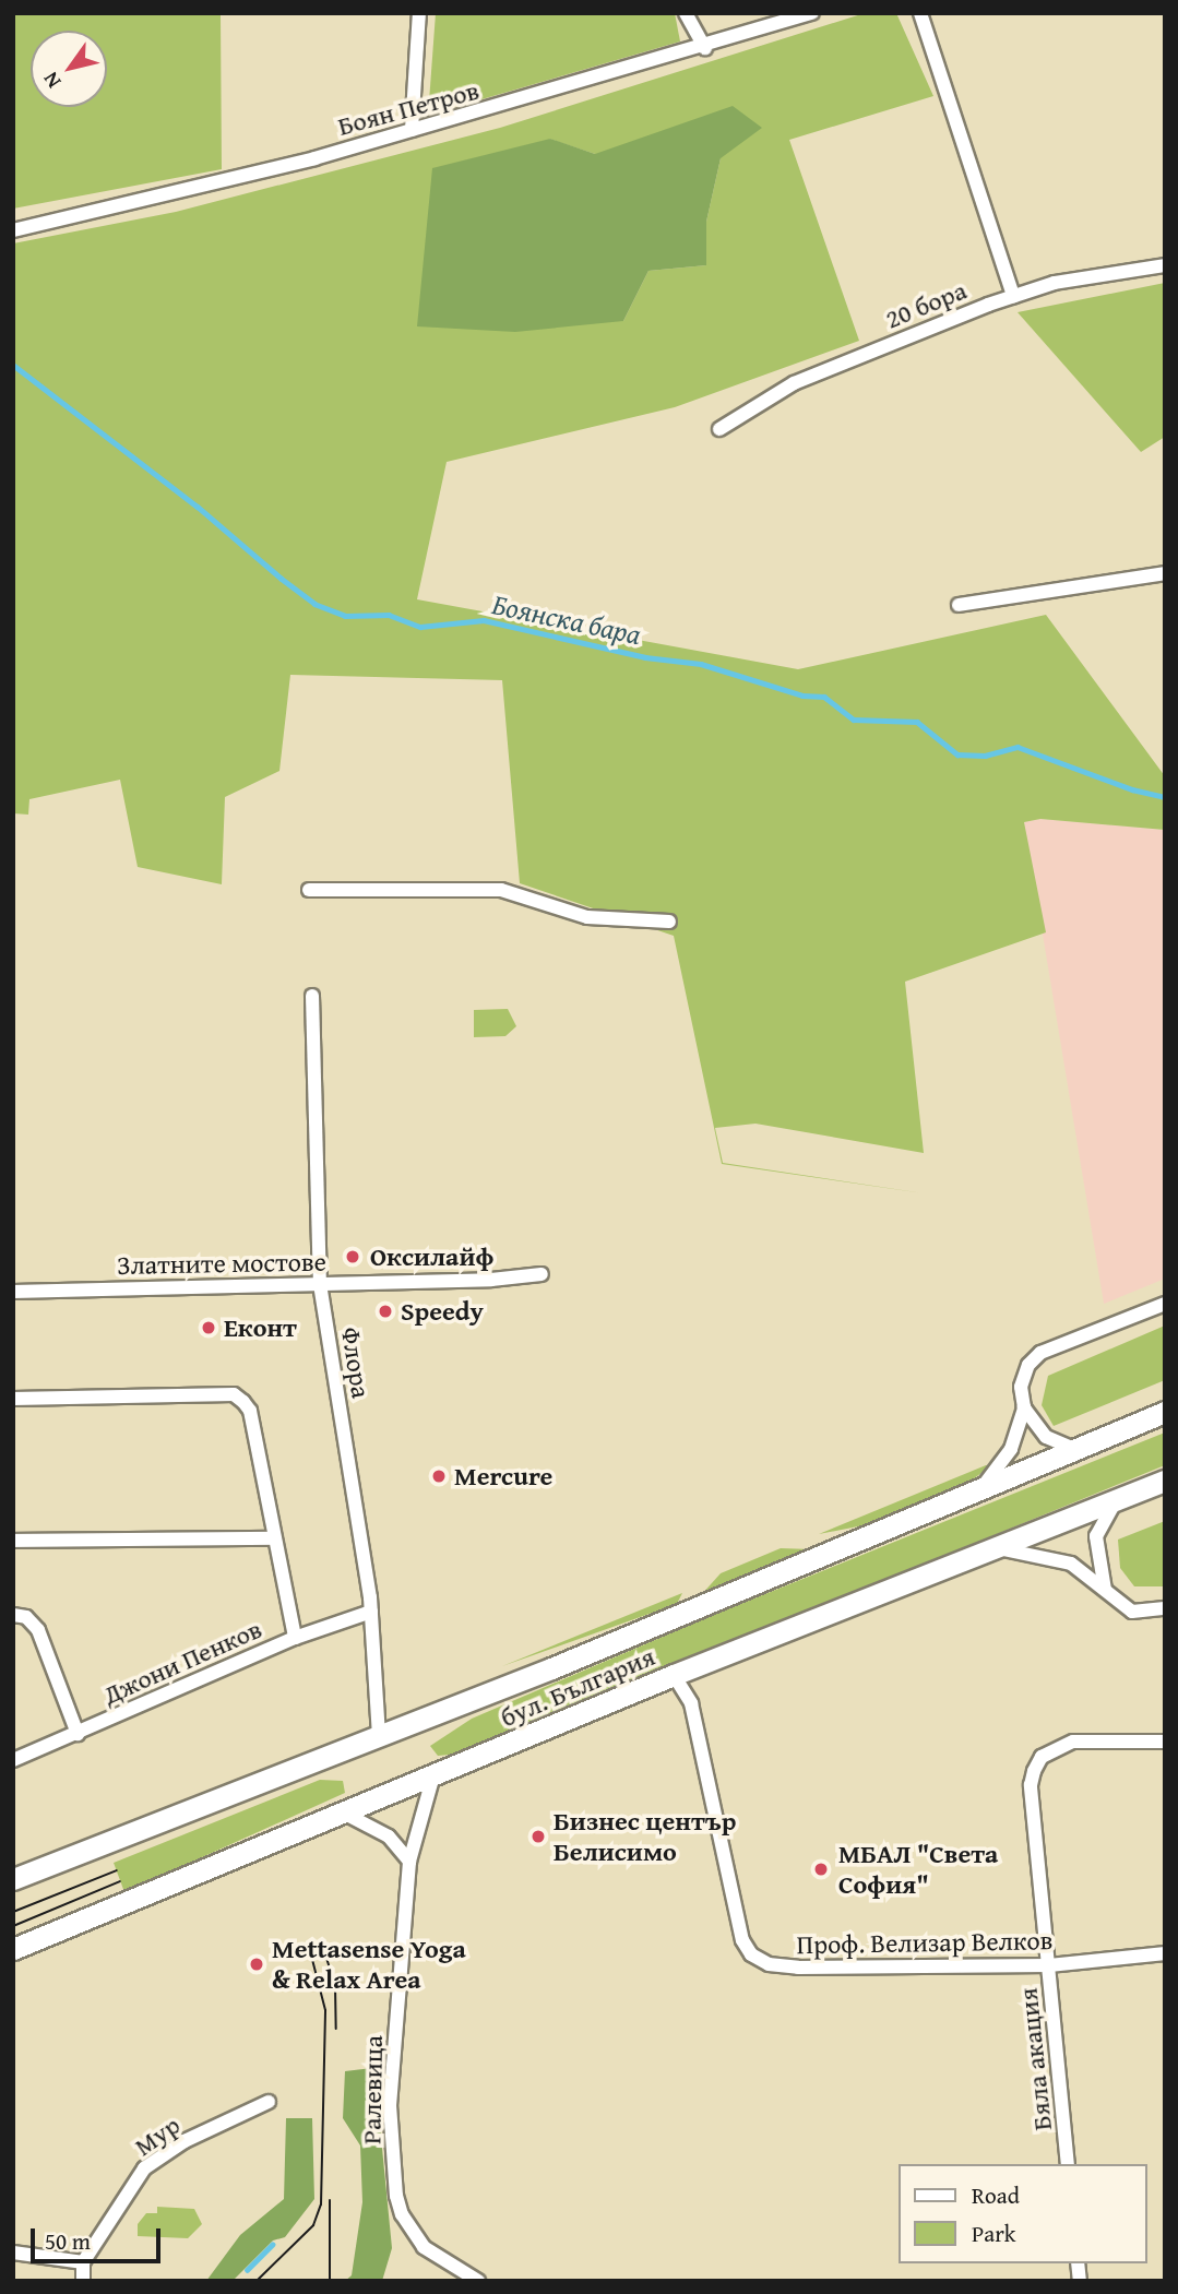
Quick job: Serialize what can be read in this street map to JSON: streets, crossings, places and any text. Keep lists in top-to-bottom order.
{
  "streets": {
    "main road": ["бул. България"],
    "street": [
      "Боян Петров",
      "20 бора",
      "Златните мостове",
      "Флора",
      "Джони Пенков",
      "Проф. Велизар Велков",
      "Бяла акация",
      "Ралевица",
      "Мур"
    ]
  },
  "crossings": [
    ["Златните мостове", "Флора"],
    ["Флора", "Джони Пенков"],
    ["Флора", "бул. България"],
    ["бул. България", "Проф. Велизар Велков"],
    ["бул. България", "Ралевица"],
    ["Проф. Велизар Велков", "Бяла акация"]
  ],
  "water": ["Боянска бара"],
  "places": [
    "Оксилайф",
    "Speedy",
    "Еконт",
    "Mercure",
    "Бизнес център Белисимо",
    "МБАЛ \"Света София\"",
    "Mettasense Yoga & Relax Area"
  ],
  "legend": ["Road", "Park"],
  "scale_bar": "50 m",
  "north": "bottom left"
}
